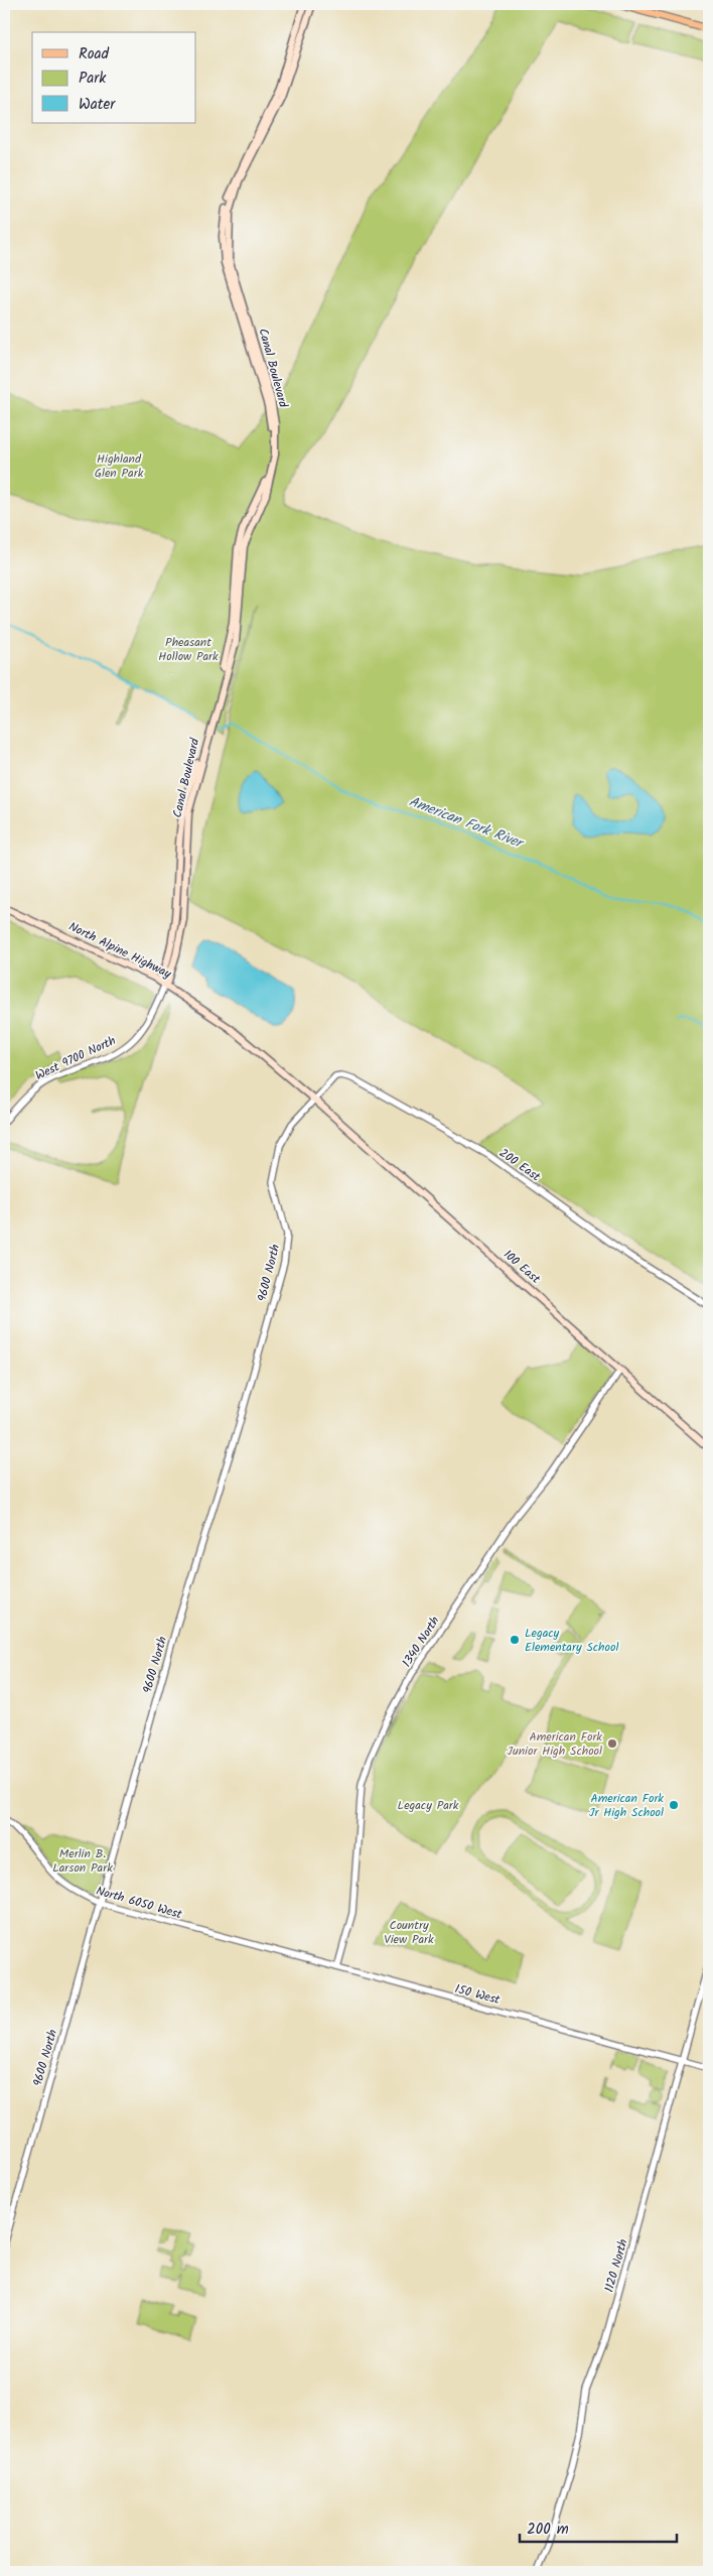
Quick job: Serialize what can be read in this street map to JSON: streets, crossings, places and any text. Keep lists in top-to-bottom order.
{
  "streets": {
    "main road": ["Canal Boulevard", "North Alpine Highway", "100 East"],
    "street": [
      "West 9700 North",
      "200 East",
      "9600 North",
      "1340 North",
      "North 6050 West",
      "150 West",
      "1120 North"
    ]
  },
  "crossings": [
    ["Canal Boulevard", "North Alpine Highway"],
    ["Canal Boulevard", "West 9700 North"],
    ["North Alpine Highway", "West 9700 North"],
    ["North Alpine Highway", "200 East"],
    ["North Alpine Highway", "100 East"],
    ["North Alpine Highway", "9600 North"],
    ["200 East", "100 East"],
    ["200 East", "9600 North"],
    ["100 East", "9600 North"],
    ["100 East", "1340 North"],
    ["9600 North", "North 6050 West"],
    ["1340 North", "150 West"],
    ["North 6050 West", "150 West"],
    ["150 West", "1120 North"]
  ],
  "water": ["American Fork River"],
  "parks": [
    "Highland Glen Park",
    "Pheasant Hollow Park",
    "Legacy Park",
    "Merlin B. Larson Park",
    "Country View Park"
  ],
  "places": ["Legacy Elementary School", "American Fork Junior High School", "American Fork Jr High School"],
  "legend": ["Road", "Park", "Water"],
  "scale_bar": "200 m"
}
